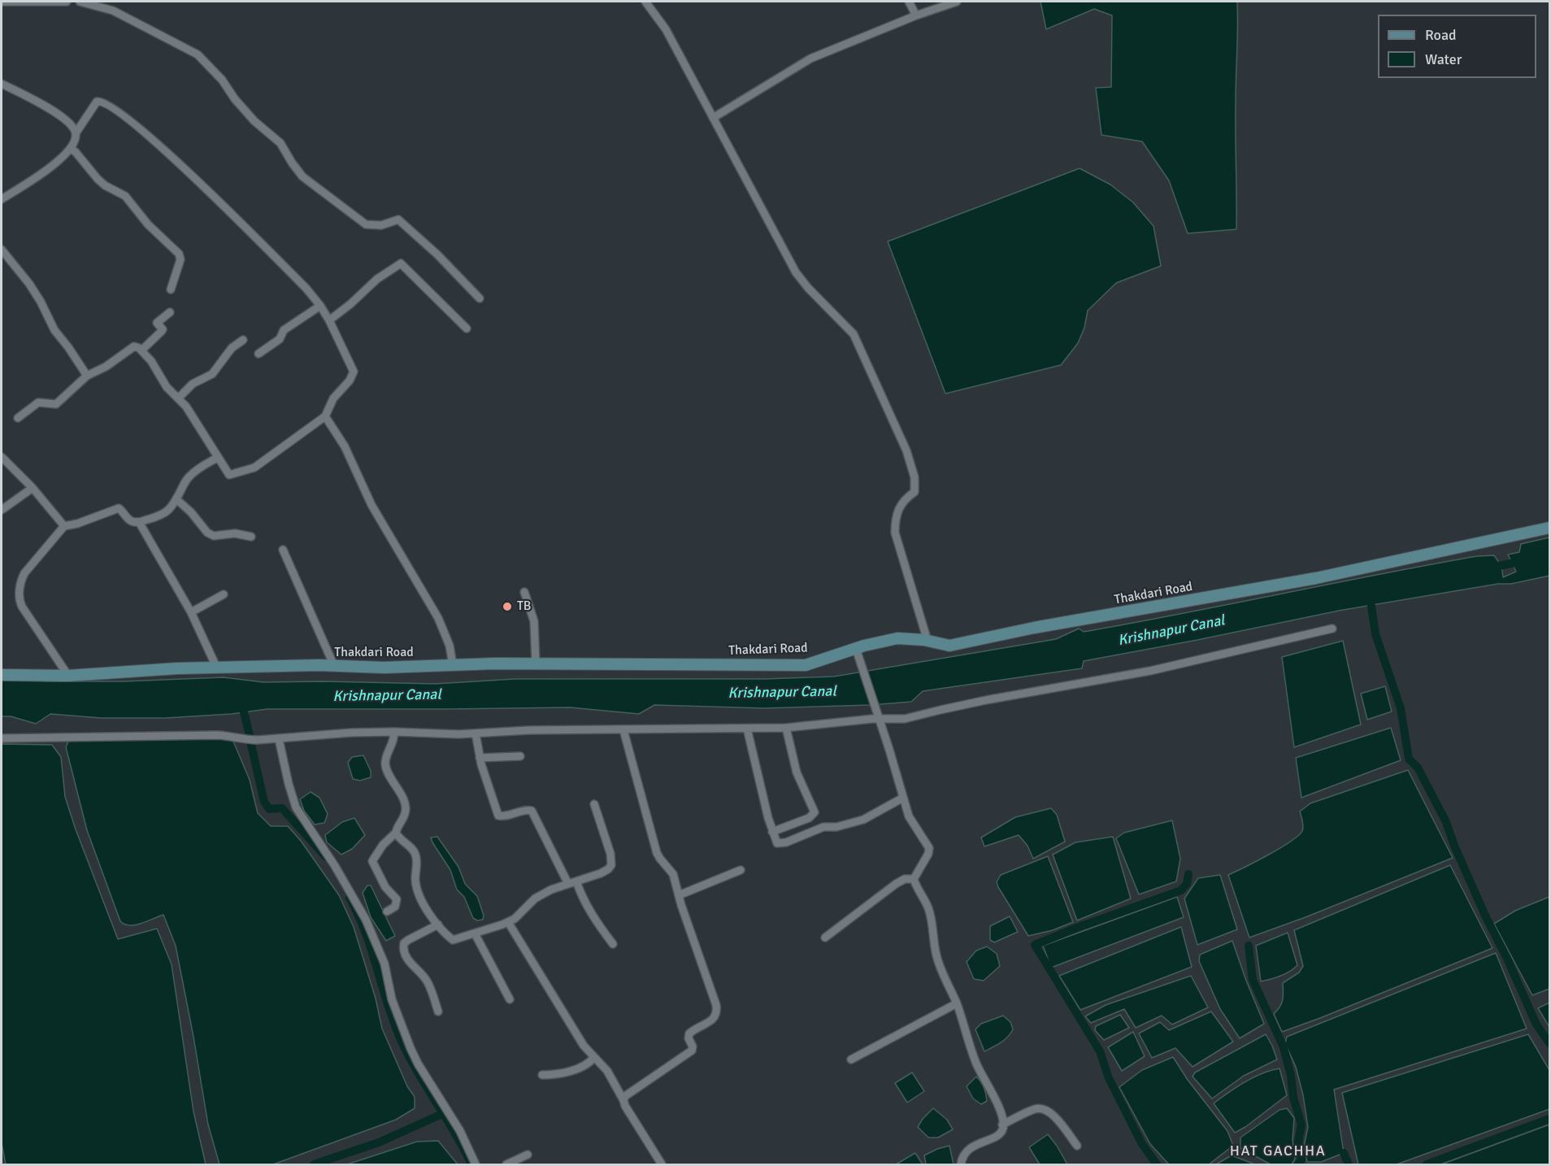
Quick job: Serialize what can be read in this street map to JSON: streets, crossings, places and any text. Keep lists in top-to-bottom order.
{
  "streets": {
    "street": ["Thakdari Road"]
  },
  "districts": ["HAT GACHHA"],
  "water": ["Krishnapur Canal"],
  "places": ["TB"],
  "legend": ["Road", "Water"]
}
